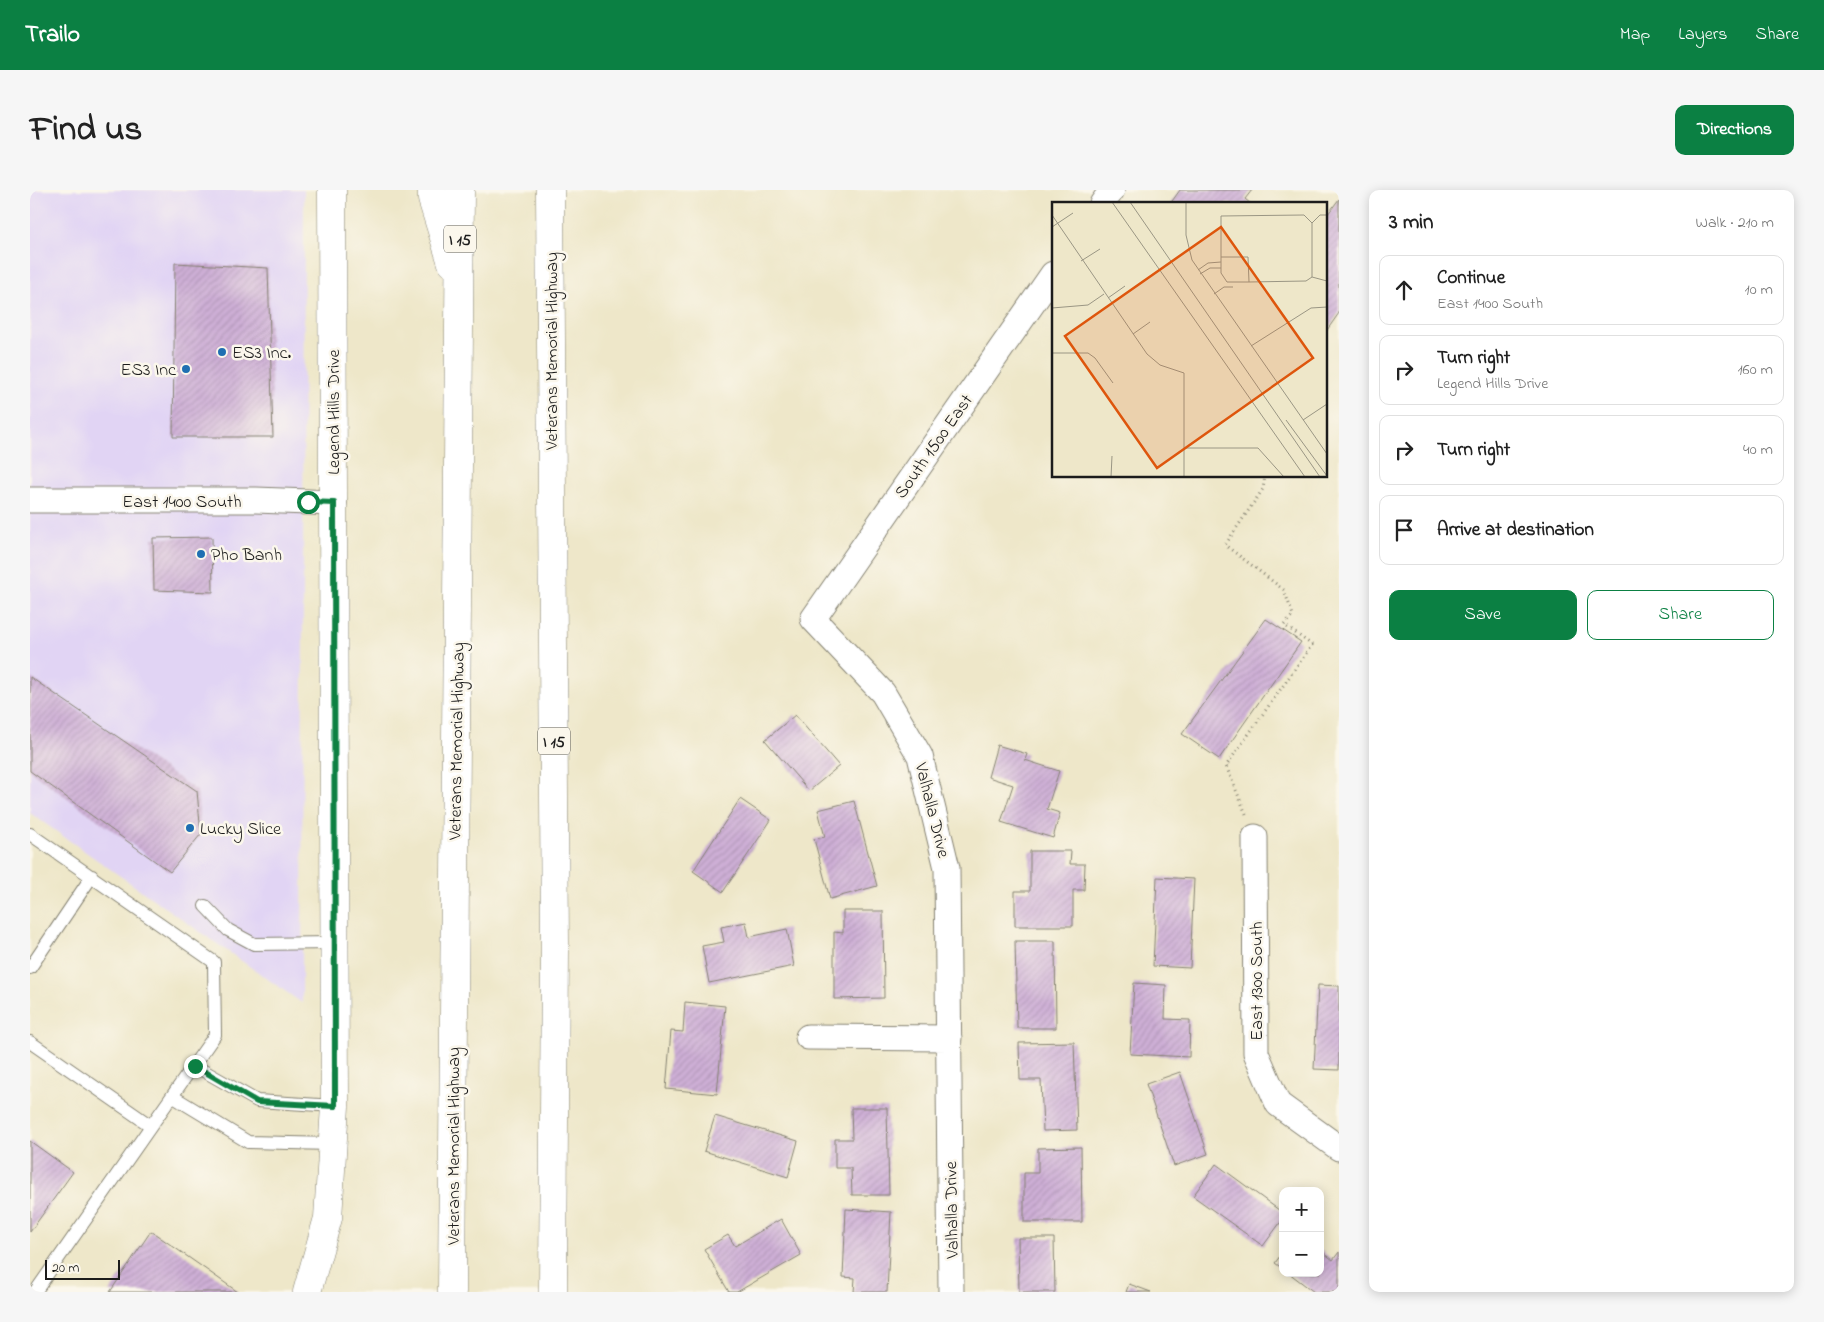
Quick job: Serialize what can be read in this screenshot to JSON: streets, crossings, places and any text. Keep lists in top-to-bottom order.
{
  "streets": {
    "main road": ["I 15", "Veterans Memorial Highway", "Legend Hills Drive"],
    "street": [
      "South 1500 East",
      "East 1400 South",
      "Valhalla Drive",
      "East 1300 South"
    ]
  },
  "crossings": [
    ["Legend Hills Drive", "East 1400 South"],
    ["South 1500 East", "Valhalla Drive"]
  ],
  "places": [
    "ES3 Inc.",
    "ES3 Inc",
    "Pho Banh",
    "Lucky Slice"
  ],
  "scale_bar": "20 m",
  "page": {
    "header": "Trailo",
    "nav": ["Map", "Layers", "Share"],
    "title": "Find us",
    "buttons": [
      "Directions",
      ["Save", "Share"]
    ],
    "heading": ["3 min", "Walk · 210 m"],
    "list": [
      ["Continue", "East 1400 South", "10 m"],
      ["Turn right", "Legend Hills Drive", "160 m"],
      ["Turn right", "40 m"],
      "Arrive at destination"
    ],
    "map_buttons": ["+", "−"],
    "scale": "20 m"
  }
}
